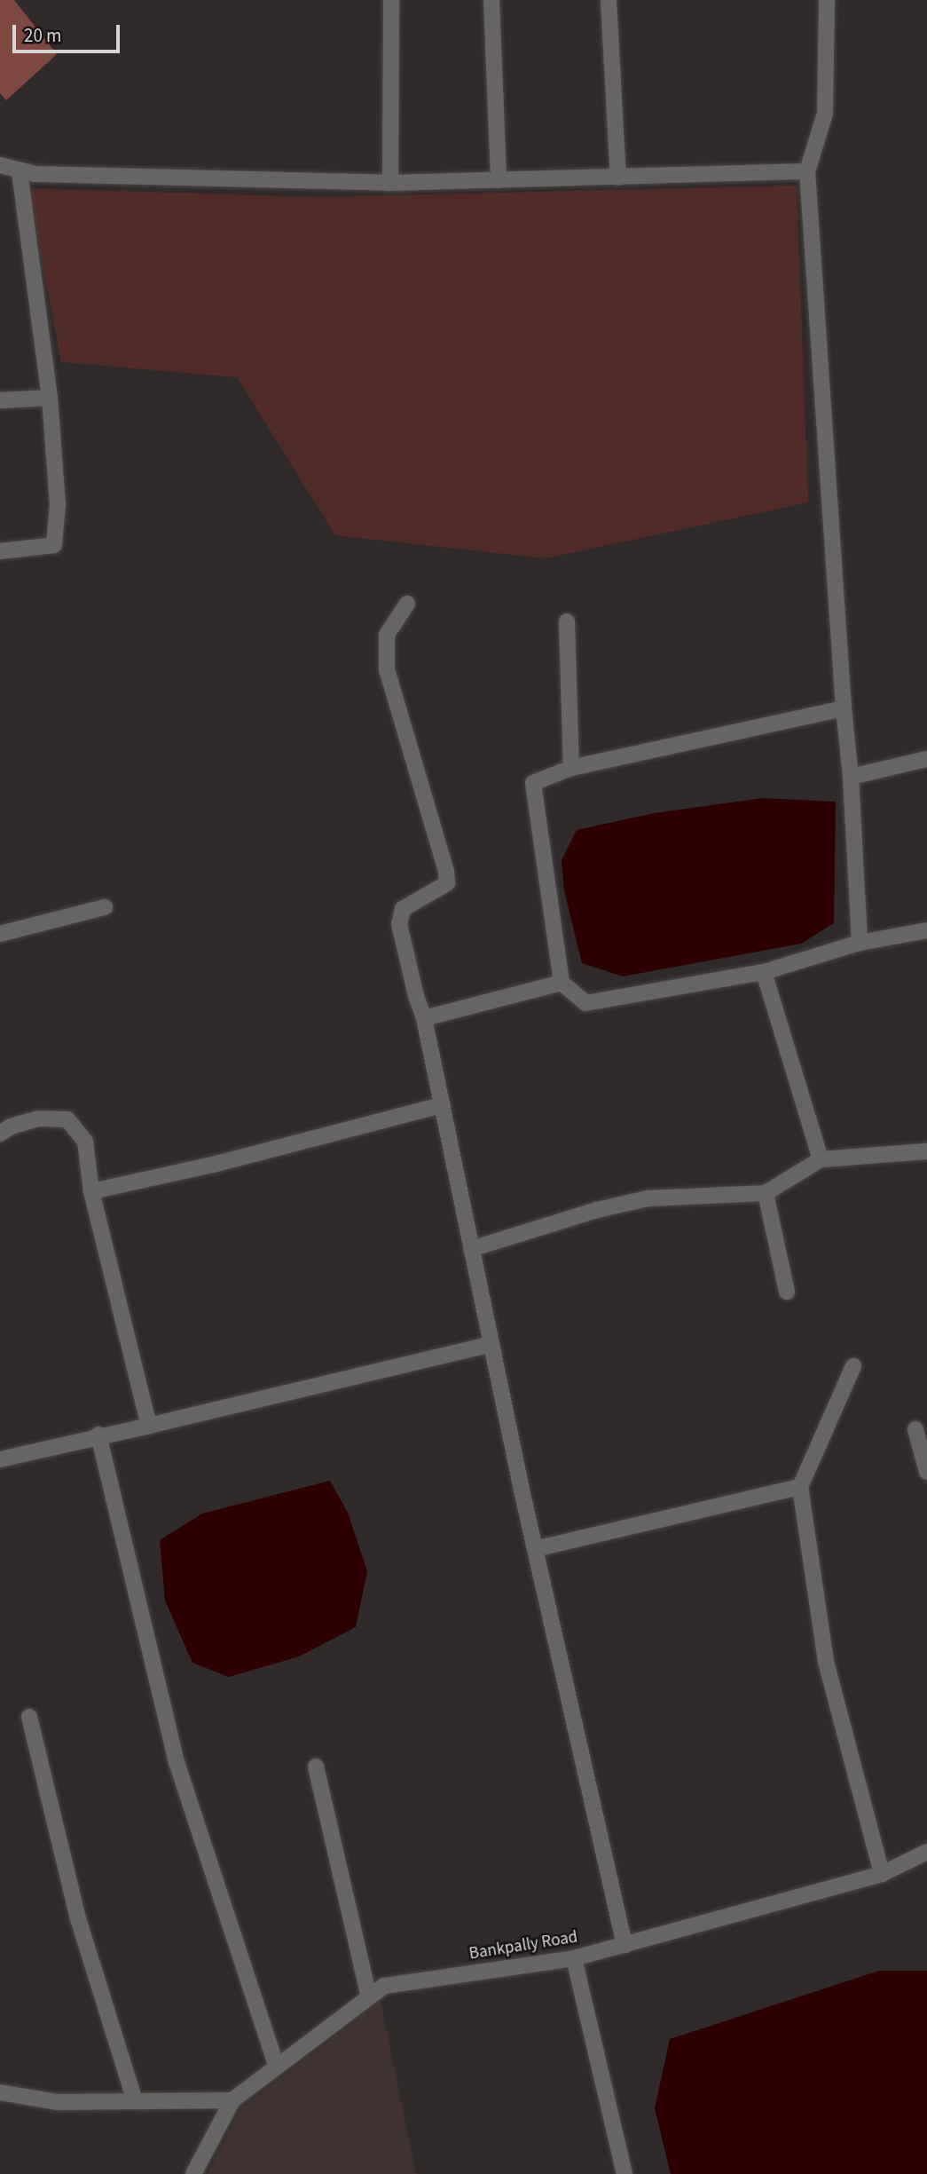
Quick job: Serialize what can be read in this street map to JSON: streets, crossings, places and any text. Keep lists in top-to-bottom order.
{
  "streets": {
    "street": ["Bankpally Road"]
  },
  "scale_bar": "20 m"
}
